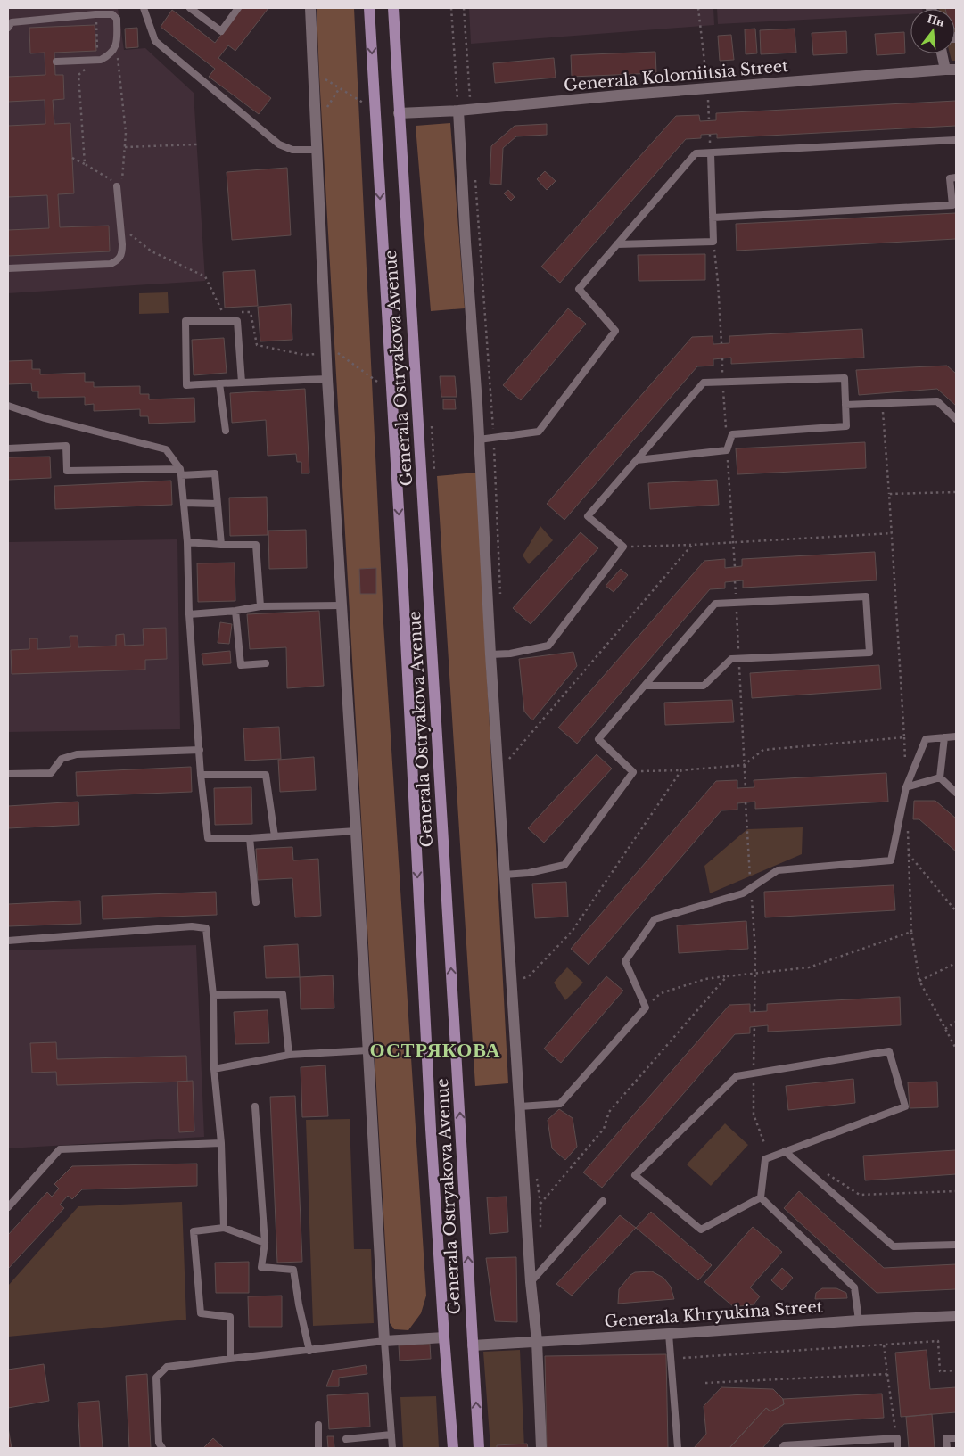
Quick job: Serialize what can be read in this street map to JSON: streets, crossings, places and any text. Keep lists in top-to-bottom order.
{
  "streets": {
    "main road": ["Generala Ostryakova Avenue"],
    "street": ["Generala Kolomiitsia Street", "Generala Khryukina Street"]
  },
  "crossings": [
    ["Generala Kolomiitsia Street", "Generala Ostryakova Avenue"],
    ["Generala Ostryakova Avenue", "Generala Khryukina Street"]
  ],
  "districts": ["ОСТРЯКОВА"],
  "north": "top"
}
